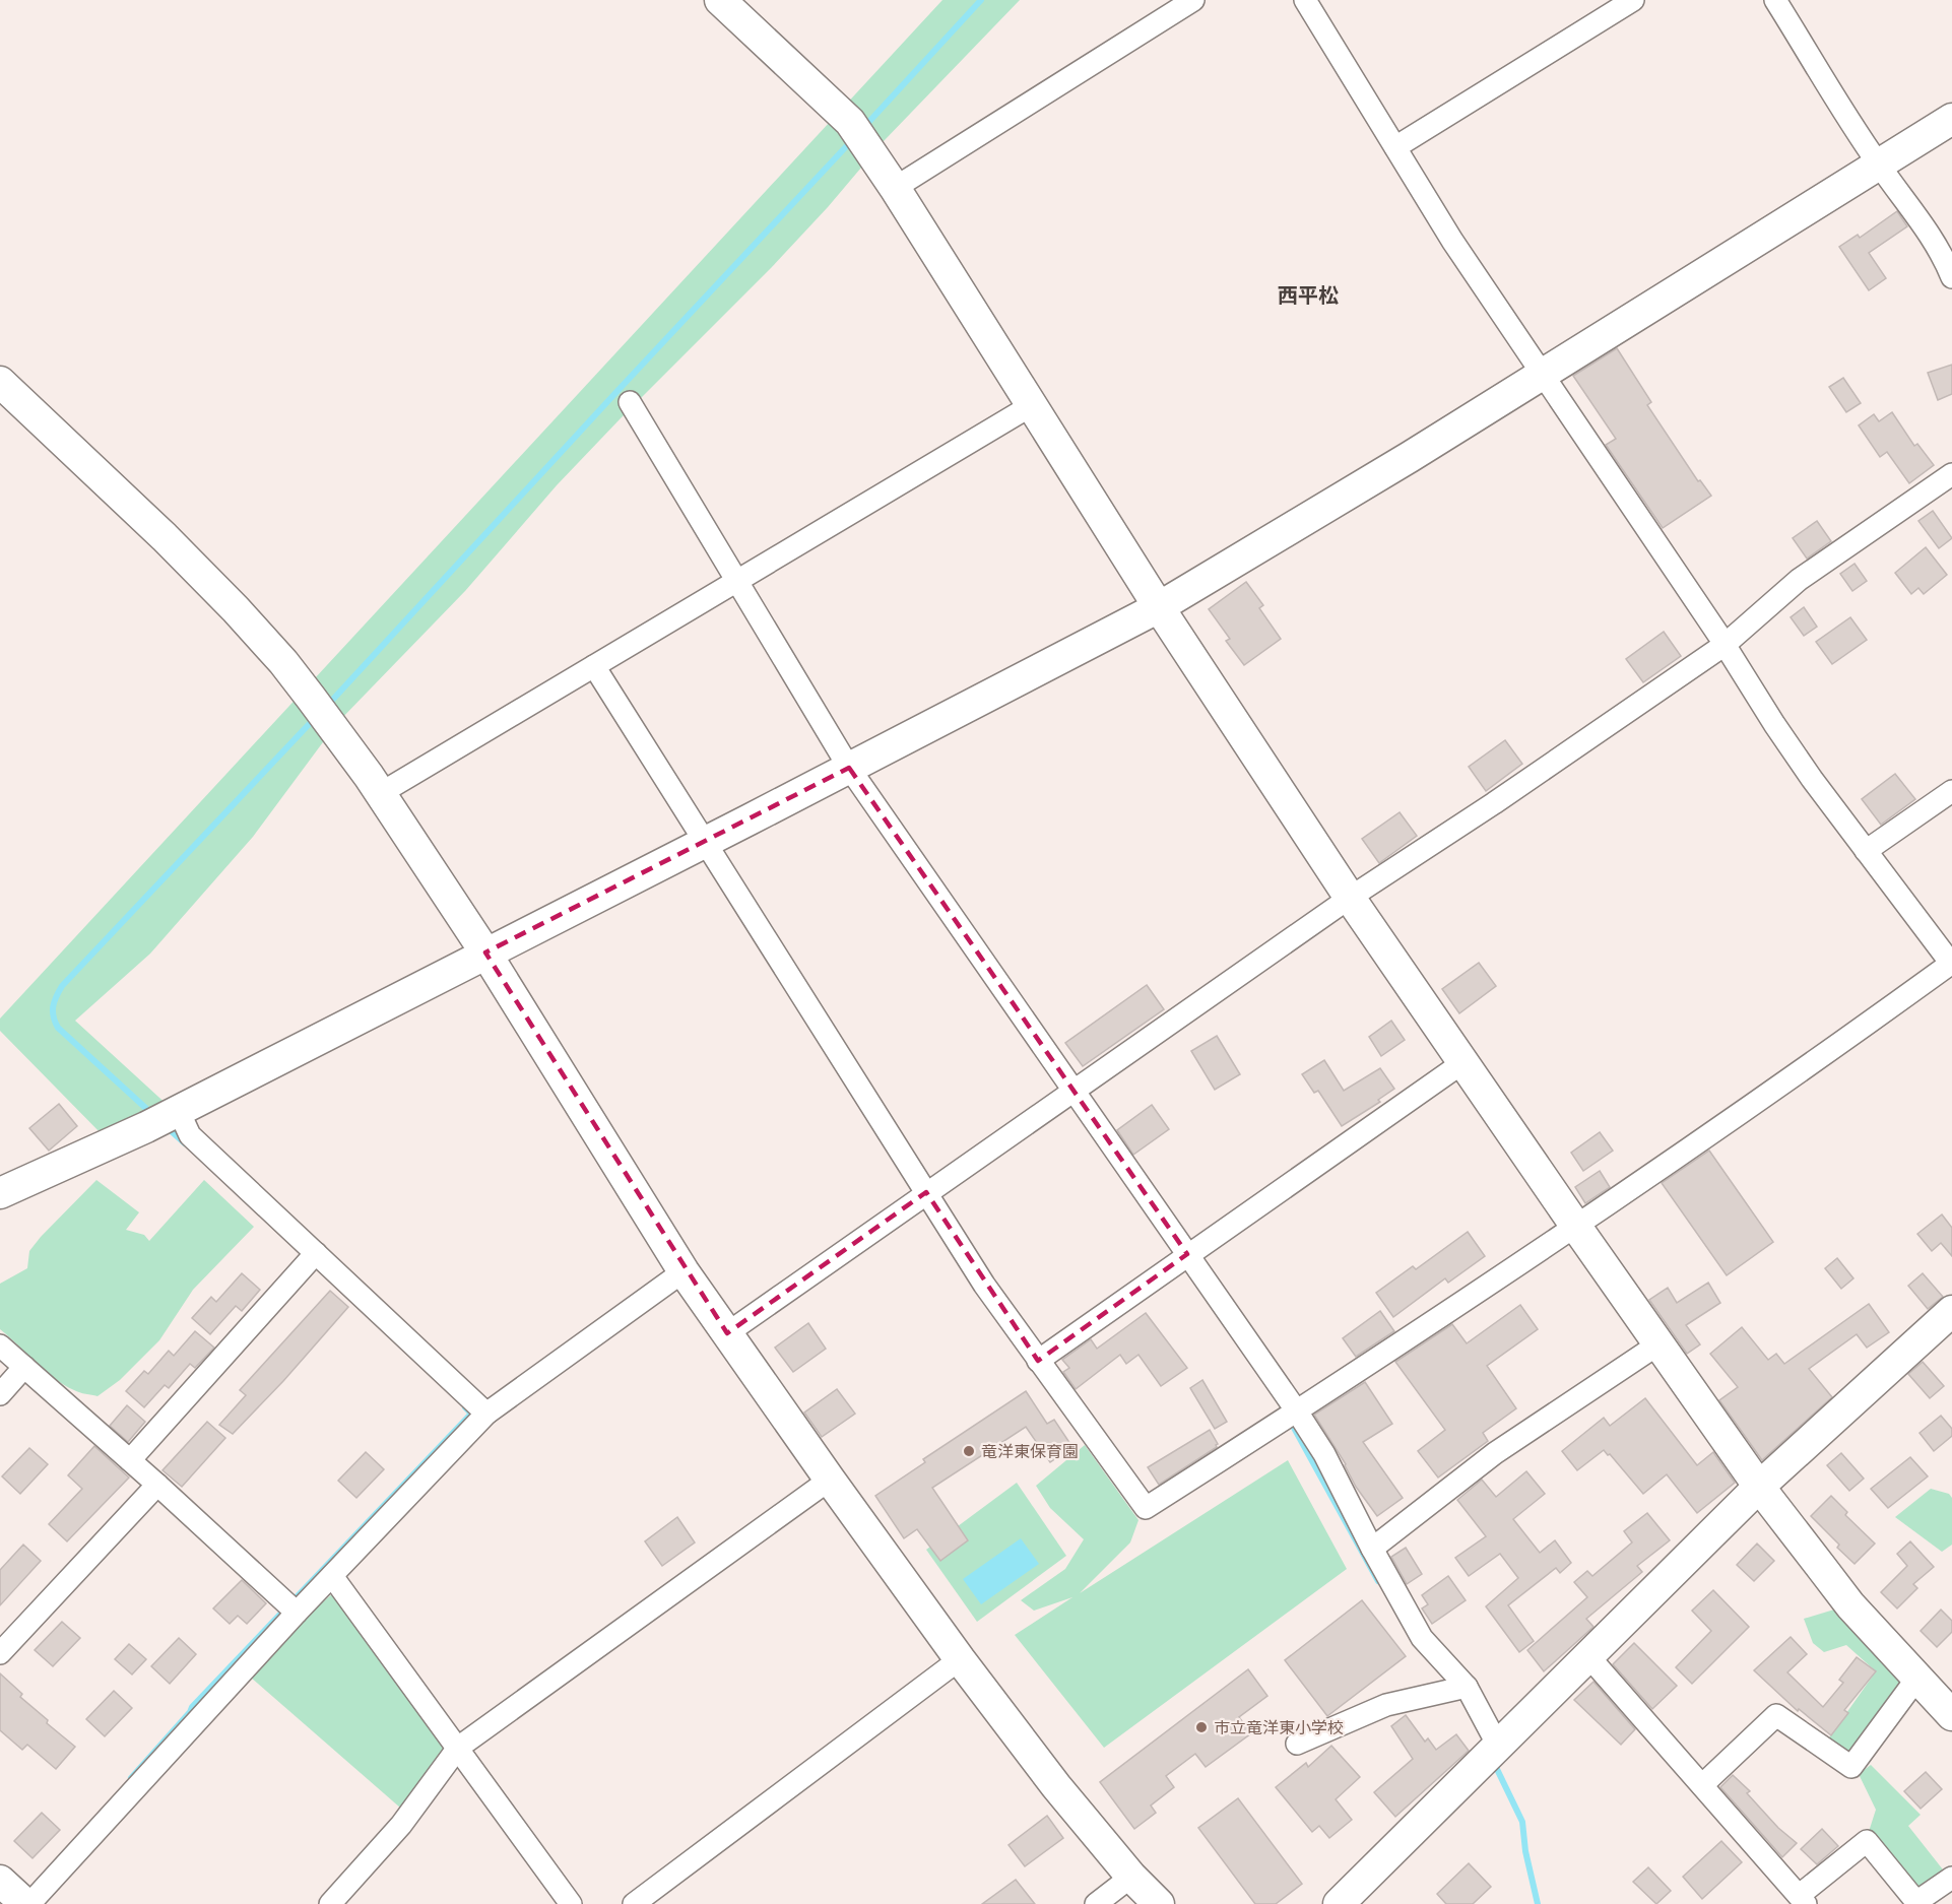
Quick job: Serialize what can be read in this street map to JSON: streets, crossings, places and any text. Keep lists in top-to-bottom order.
{
  "districts": ["西平松"],
  "places": ["竜洋東保育園", "市立竜洋東小学校"]
}
